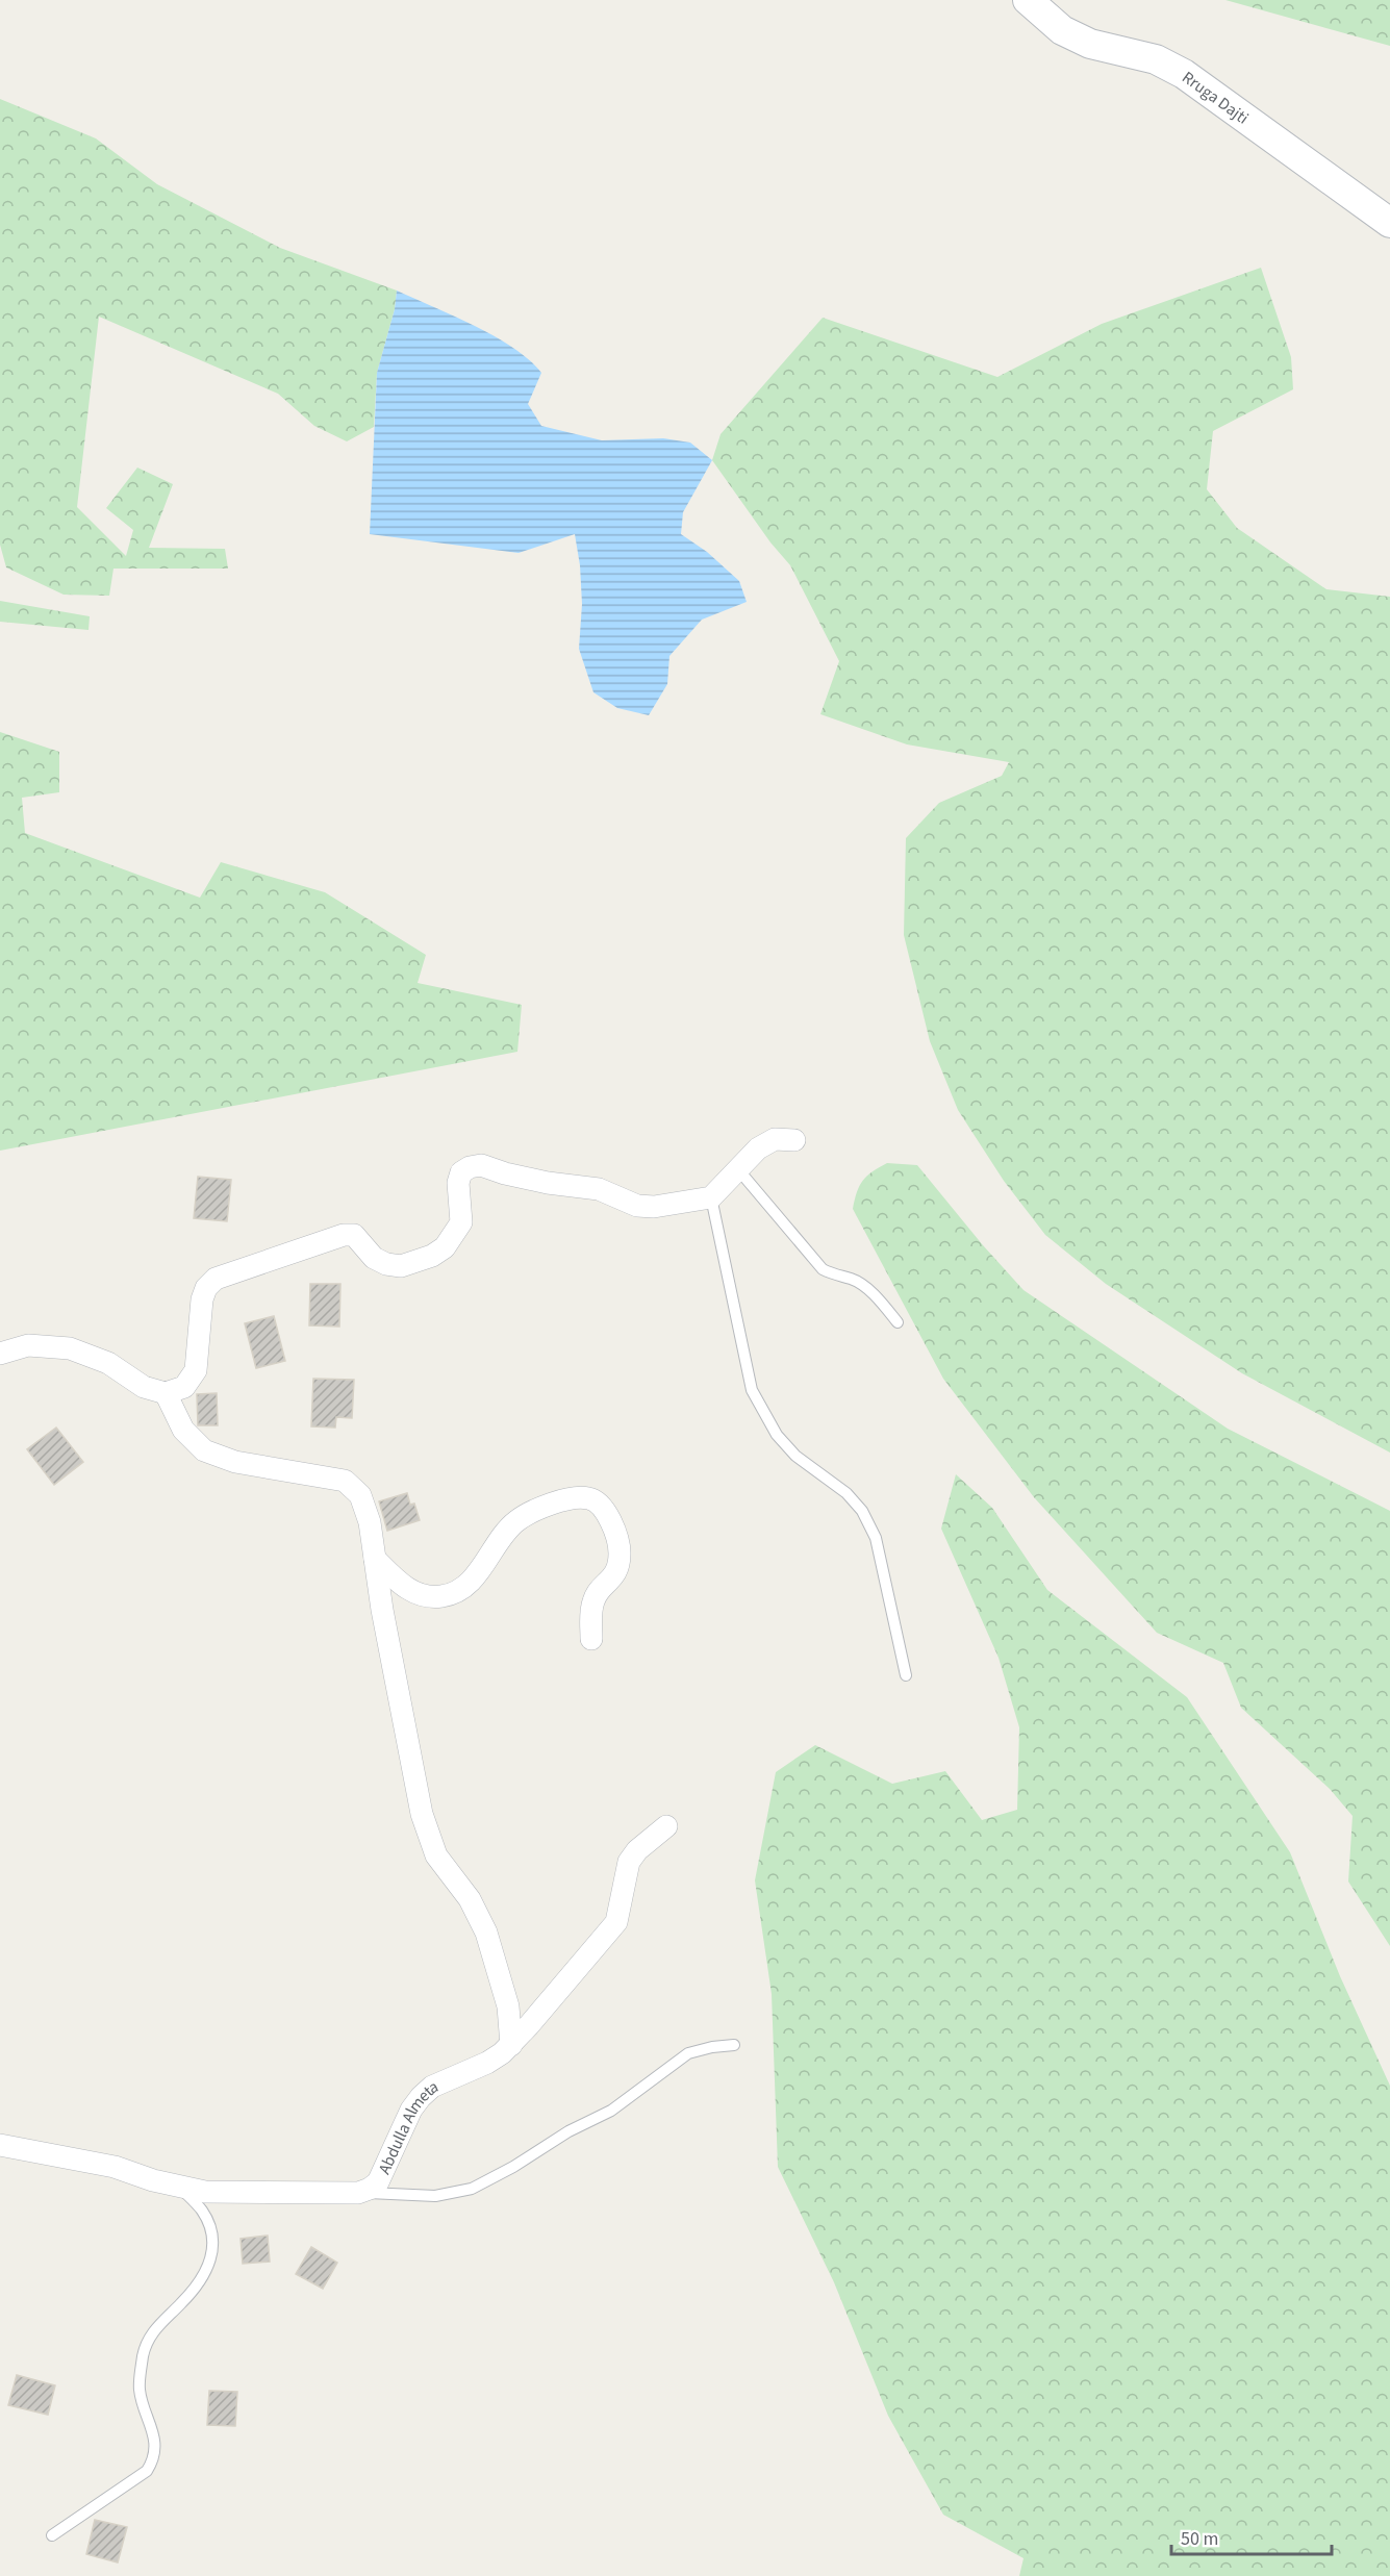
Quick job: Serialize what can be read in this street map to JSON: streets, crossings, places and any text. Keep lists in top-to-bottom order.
{
  "streets": {
    "main road": ["Rruga Dajti"],
    "street": ["Abdulla Almeta"]
  },
  "scale_bar": "50 m"
}
